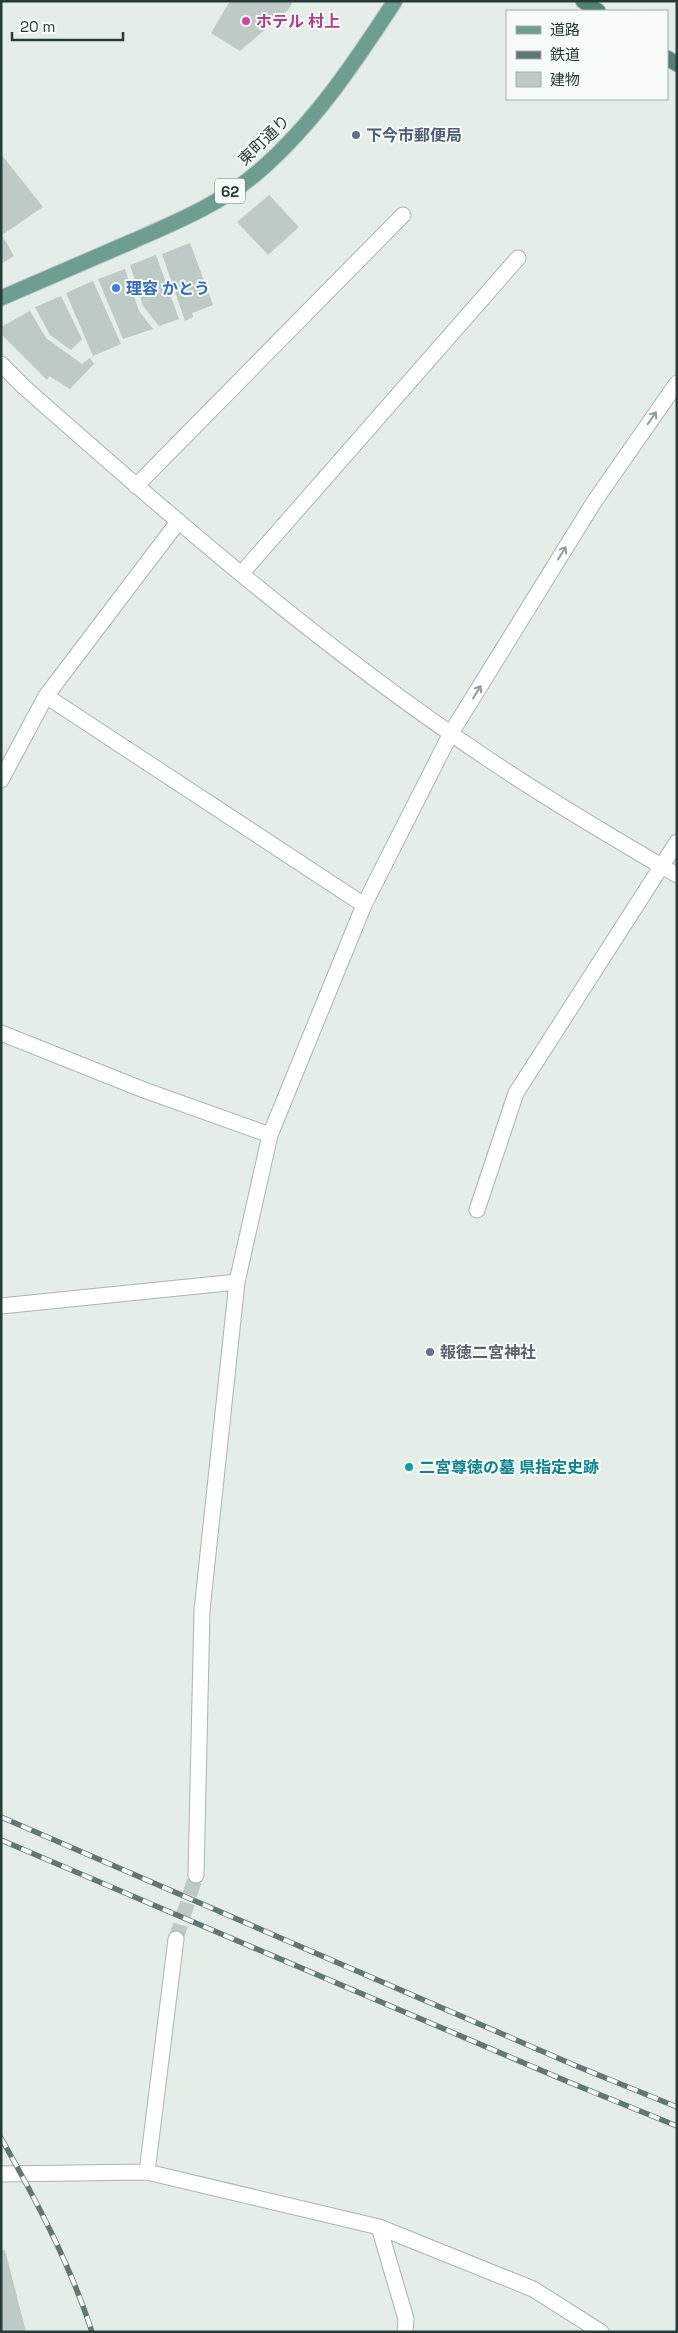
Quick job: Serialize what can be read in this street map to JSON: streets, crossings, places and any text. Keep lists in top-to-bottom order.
{
  "streets": {
    "main road": ["東町通り", "62"]
  },
  "places": [
    "ホテル 村上",
    "下今市郵便局",
    "理容 かとう",
    "報徳二宮神社",
    "二宮尊徳の墓 県指定史跡"
  ],
  "legend": ["道路", "鉄道", "建物"],
  "scale_bar": "20 m"
}
